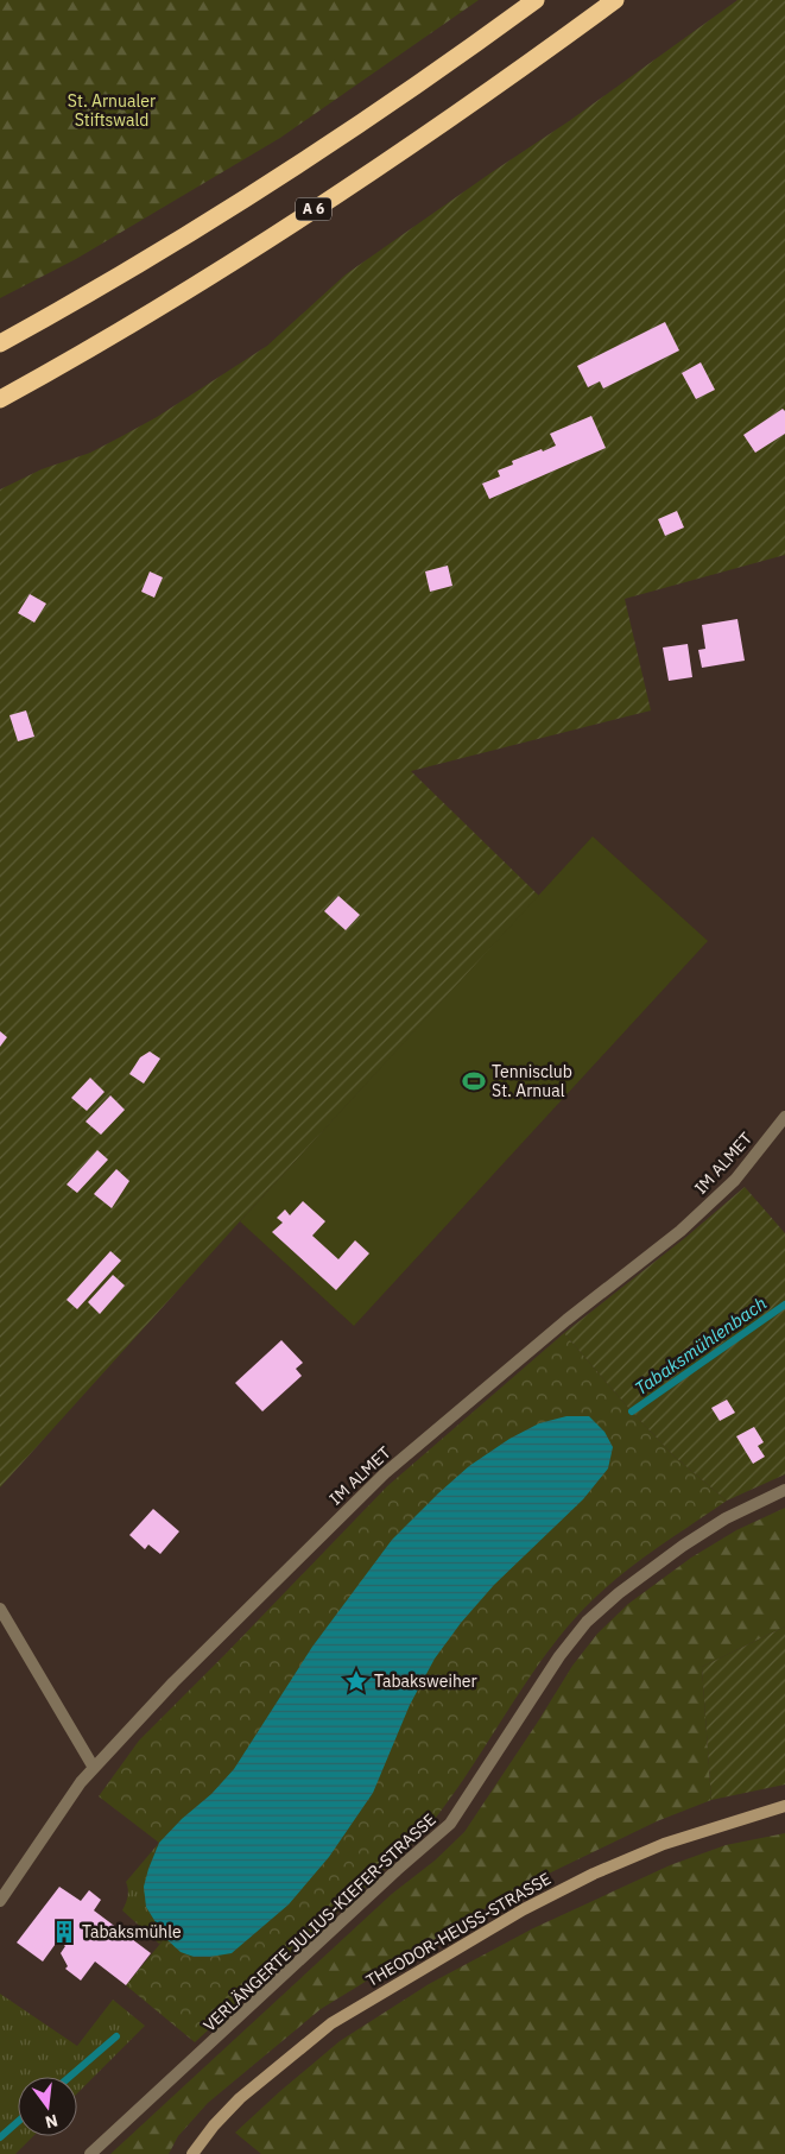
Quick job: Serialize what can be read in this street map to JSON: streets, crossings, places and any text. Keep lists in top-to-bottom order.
{
  "streets": {
    "highway": ["A 6"],
    "street": ["IM ALMET", "VERLÄNGERTE JULIUS-KIEFER-STRASSE", "THEODOR-HEUSS-STRASSE"]
  },
  "water": ["Tabaksmühlenbach"],
  "parks": ["St. Arnualer Stiftswald"],
  "places": {
    "sports": ["Tennisclub St. Arnual"],
    "place": ["Tabaksweiher"],
    "building": ["Tabaksmühle"]
  },
  "north": "bottom"
}
